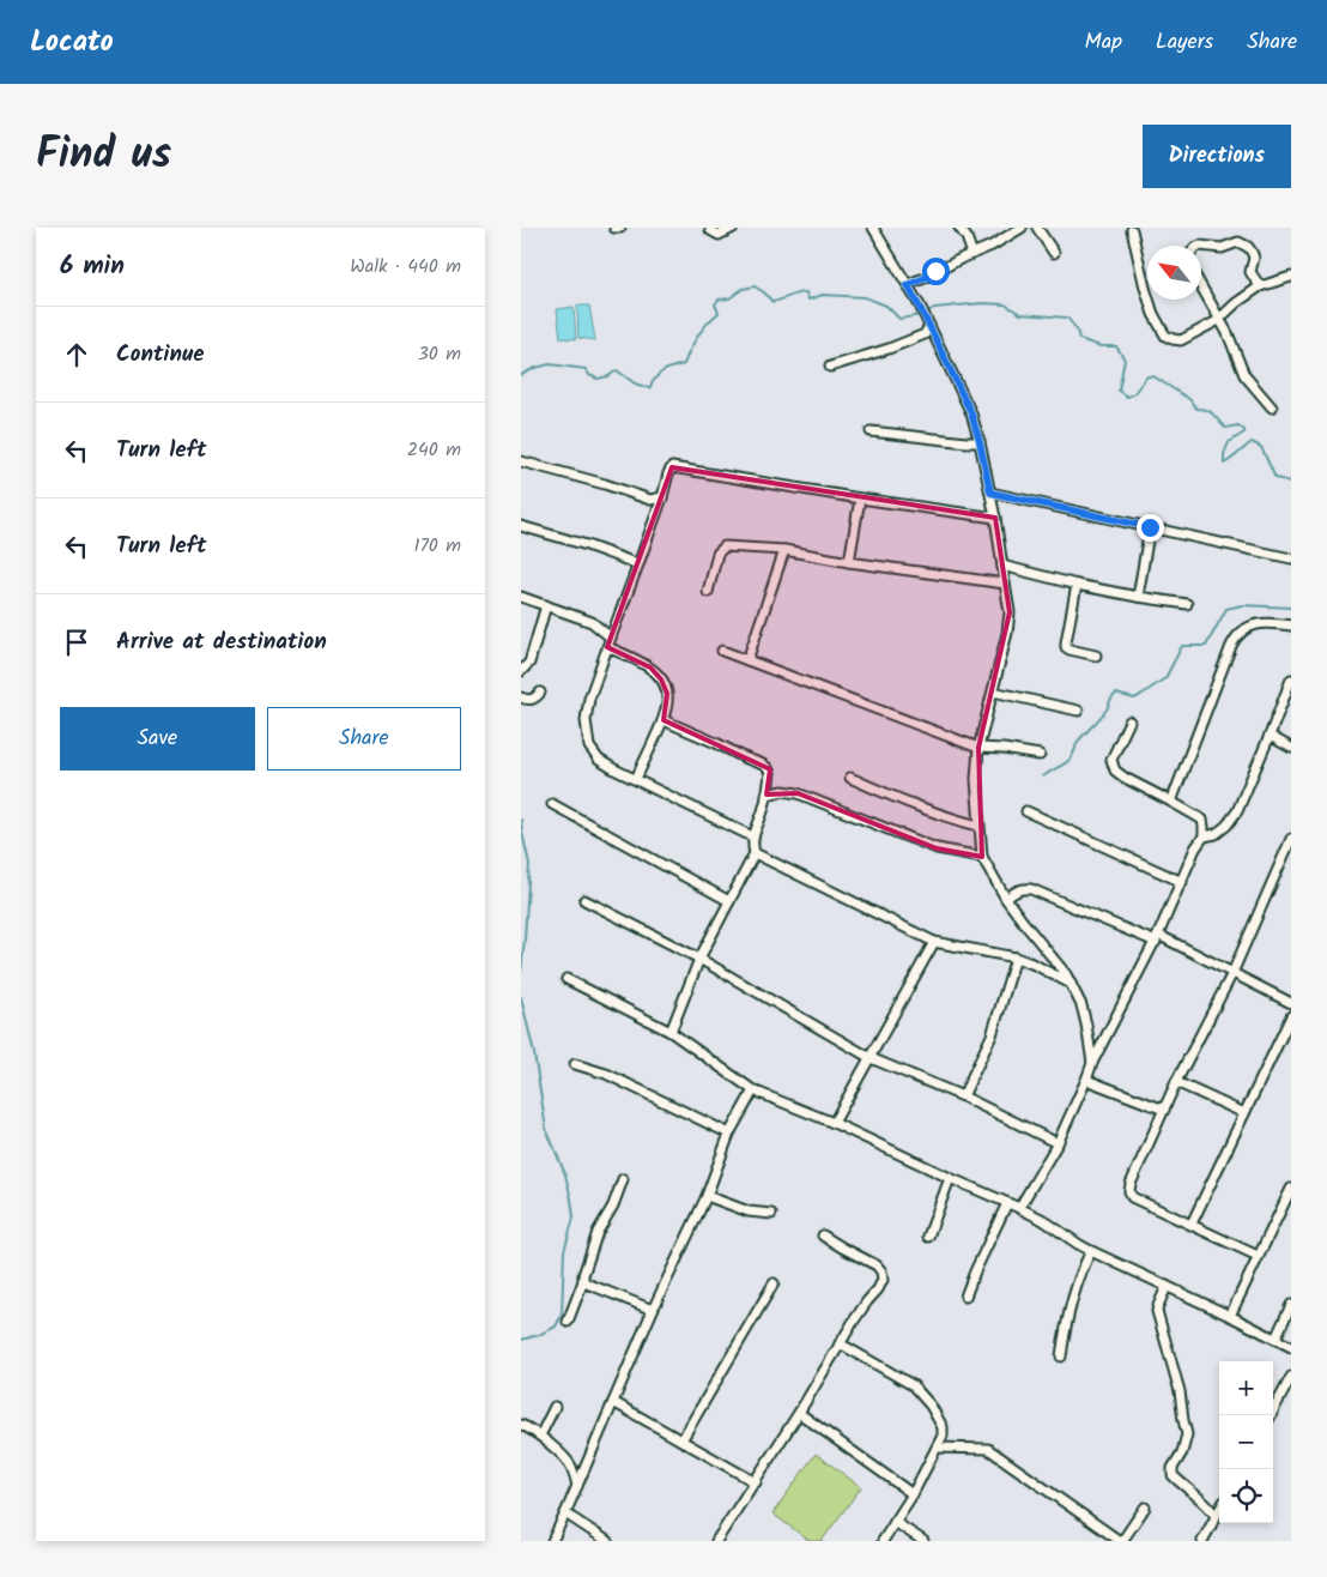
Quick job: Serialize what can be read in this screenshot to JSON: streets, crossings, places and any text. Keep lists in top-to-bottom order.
{
  "north": "top left",
  "page": {
    "header": "Locato",
    "nav": ["Map", "Layers", "Share"],
    "title": "Find us",
    "buttons": [
      "Directions",
      ["Save", "Share"]
    ],
    "heading": ["6 min", "Walk · 440 m"],
    "list": [
      ["Continue", "30 m"],
      ["Turn left", "240 m"],
      ["Turn left", "170 m"],
      "Arrive at destination"
    ],
    "map_buttons": ["+", "−"]
  }
}
